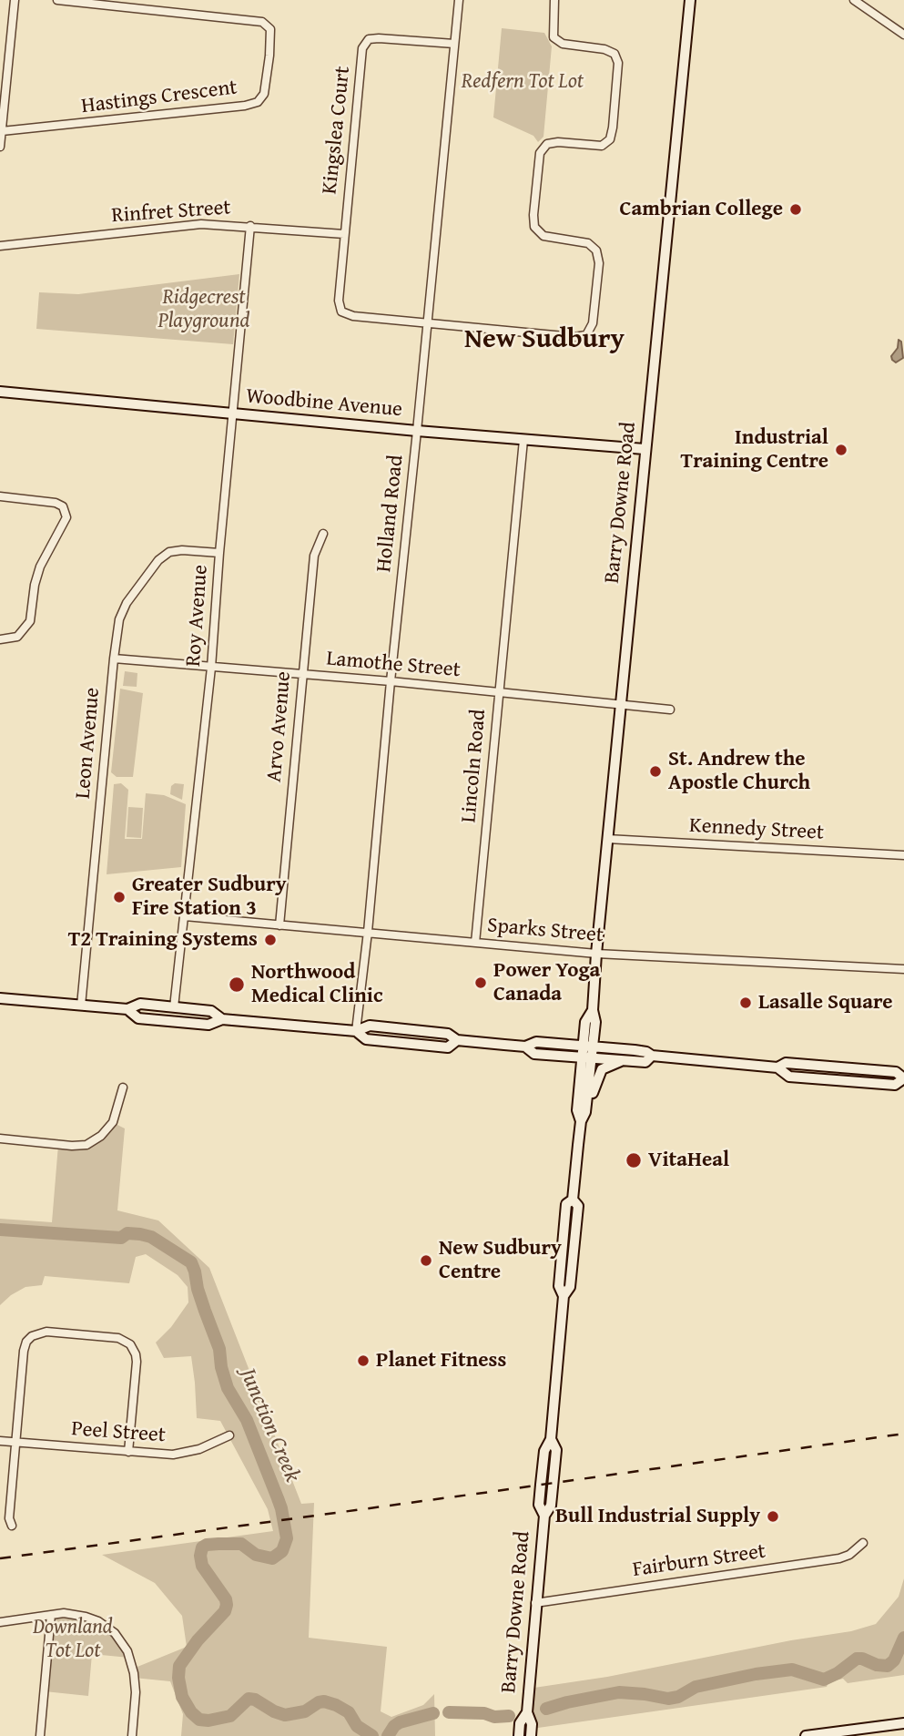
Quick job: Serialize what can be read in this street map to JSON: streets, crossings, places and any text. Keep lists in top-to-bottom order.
{
  "streets": {
    "main road": ["Woodbine Avenue", "Barry Downe Road"],
    "street": [
      "Hastings Crescent",
      "Kingslea Court",
      "Rinfret Street",
      "Holland Road",
      "Roy Avenue",
      "Lamothe Street",
      "Arvo Avenue",
      "Leon Avenue",
      "Lincoln Road",
      "Kennedy Street",
      "Sparks Street",
      "Peel Street",
      "Fairburn Street"
    ]
  },
  "crossings": [
    ["Kingslea Court", "Rinfret Street"],
    ["Kingslea Court", "Holland Road"],
    ["Rinfret Street", "Roy Avenue"],
    ["Woodbine Avenue", "Barry Downe Road"],
    ["Woodbine Avenue", "Holland Road"],
    ["Woodbine Avenue", "Roy Avenue"],
    ["Woodbine Avenue", "Lincoln Road"],
    ["Barry Downe Road", "Lamothe Street"],
    ["Barry Downe Road", "Kennedy Street"],
    ["Barry Downe Road", "Sparks Street"],
    ["Barry Downe Road", "Fairburn Street"],
    ["Holland Road", "Lamothe Street"],
    ["Holland Road", "Sparks Street"],
    ["Roy Avenue", "Lamothe Street"],
    ["Roy Avenue", "Leon Avenue"],
    ["Roy Avenue", "Sparks Street"],
    ["Lamothe Street", "Arvo Avenue"],
    ["Lamothe Street", "Leon Avenue"],
    ["Lamothe Street", "Lincoln Road"],
    ["Arvo Avenue", "Sparks Street"],
    ["Lincoln Road", "Sparks Street"]
  ],
  "districts": ["New Sudbury"],
  "water": ["Junction Creek"],
  "parks": ["Redfern Tot Lot", "Ridgecrest Playground", "Downland Tot Lot"],
  "places": [
    "Cambrian College",
    "Industrial Training Centre",
    "St. Andrew the Apostle Church",
    "Greater Sudbury Fire Station 3",
    "T2 Training Systems",
    "Power Yoga Canada",
    "Northwood Medical Clinic",
    "Lasalle Square",
    "VitaHeal",
    "New Sudbury Centre",
    "Planet Fitness",
    "Bull Industrial Supply"
  ]
}
